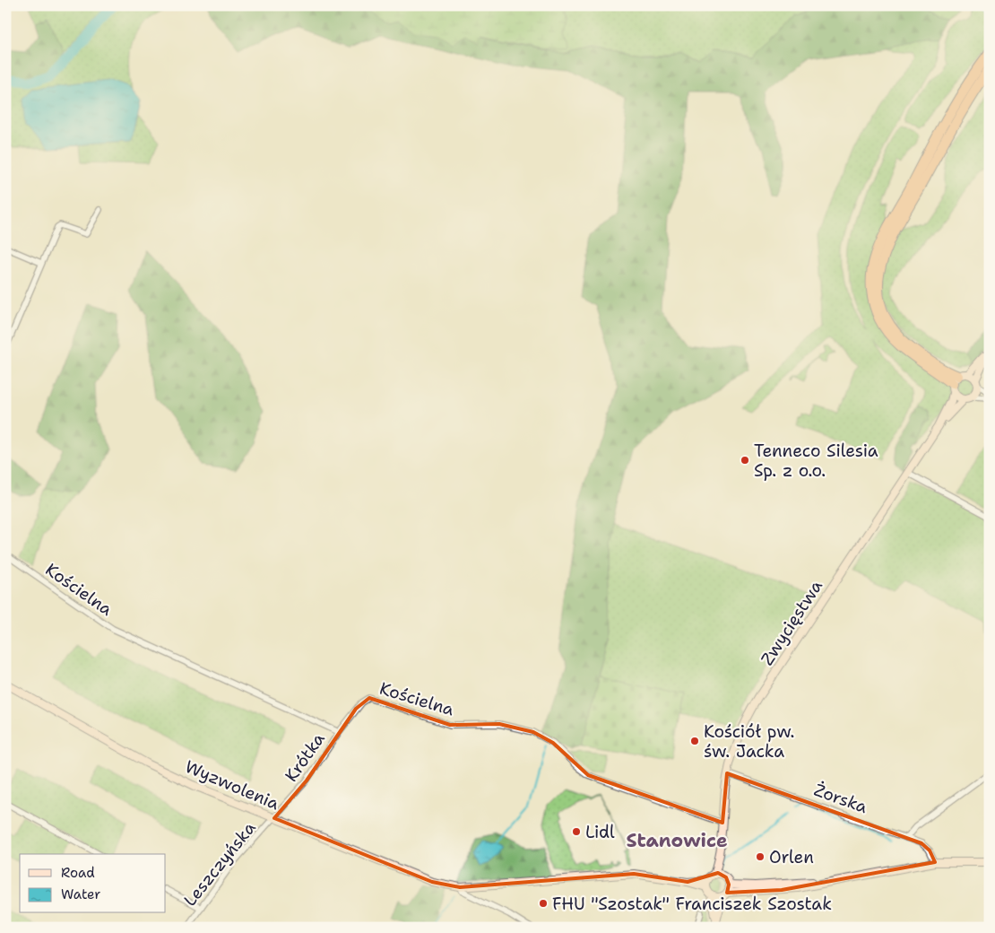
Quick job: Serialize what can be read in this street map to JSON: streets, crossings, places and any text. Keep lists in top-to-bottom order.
{
  "streets": {
    "main road": ["Zwycięstwa", "Wyzwolenia"],
    "street": [
      "Kościelna",
      "Krótka",
      "Żorska",
      "Leszczyńska"
    ]
  },
  "crossings": [
    ["Kościelna", "Zwycięstwa"],
    ["Kościelna", "Krótka"],
    ["Zwycięstwa", "Wyzwolenia"],
    ["Zwycięstwa", "Żorska"],
    ["Krótka", "Wyzwolenia"],
    ["Krótka", "Leszczyńska"],
    ["Wyzwolenia", "Leszczyńska"]
  ],
  "districts": ["Stanowice"],
  "places": [
    "Tenneco Silesia Sp. z o.o.",
    "Kościół pw. św. Jacka",
    "Lidl",
    "Orlen",
    "FHU \"Szostak\" Franciszek Szostak"
  ],
  "legend": ["Road", "Water"]
}
